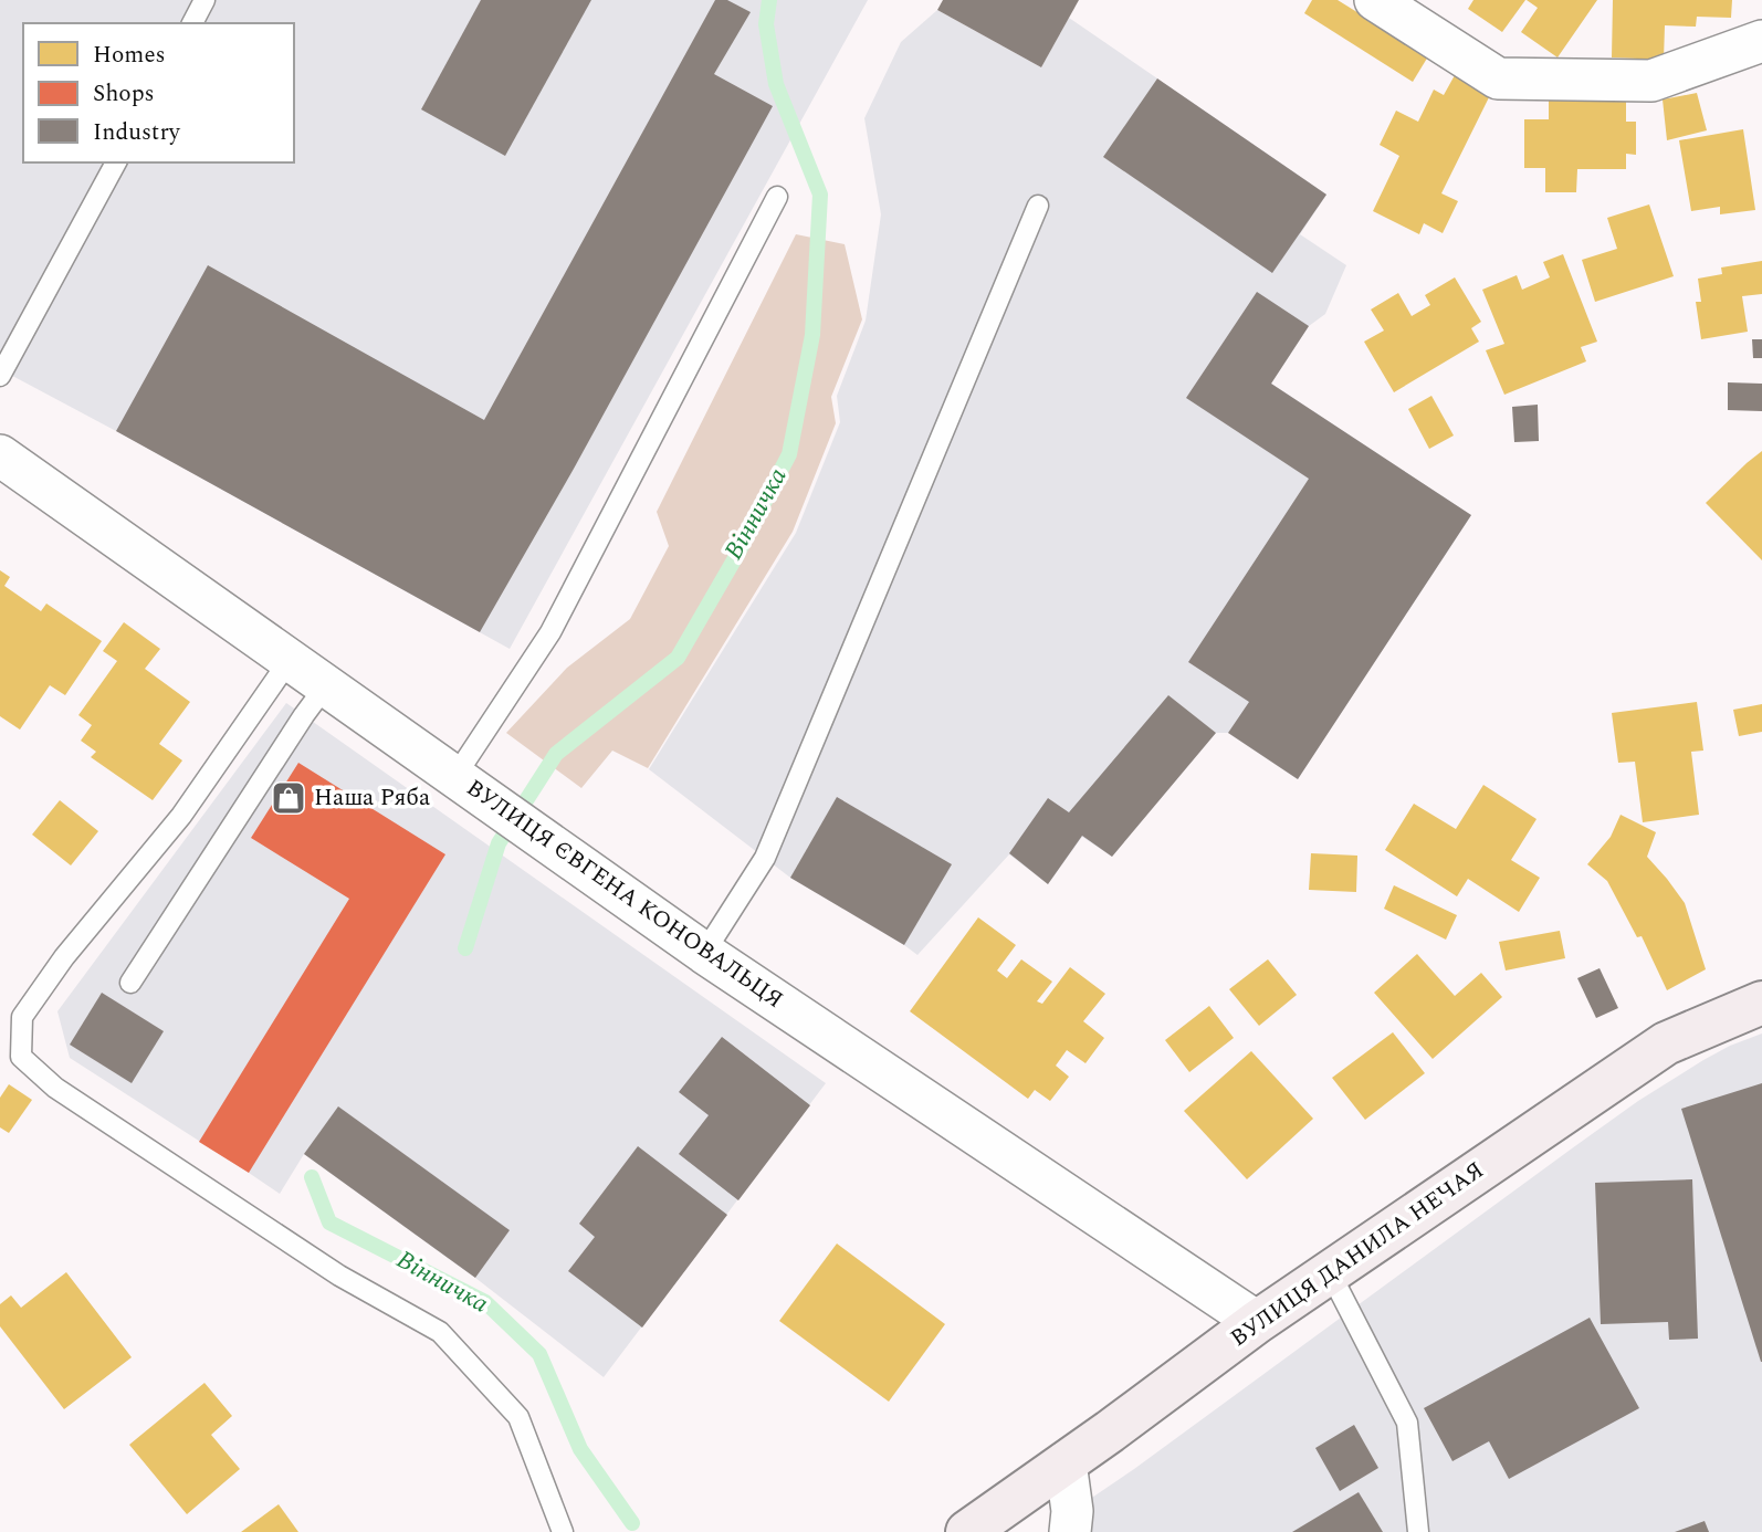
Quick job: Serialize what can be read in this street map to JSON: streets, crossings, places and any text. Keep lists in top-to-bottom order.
{
  "streets": {
    "main road": ["ВУЛИЦЯ ДАНИЛА НЕЧАЯ"],
    "street": ["ВУЛИЦЯ ЄВГЕНА КОНОВАЛЬЦЯ"]
  },
  "crossings": [
    ["ВУЛИЦЯ ЄВГЕНА КОНОВАЛЬЦЯ", "ВУЛИЦЯ ДАНИЛА НЕЧАЯ"]
  ],
  "water": ["Вінничка"],
  "places": {
    "shop": ["Наша Ряба"]
  },
  "legend": ["Homes", "Shops", "Industry"]
}
